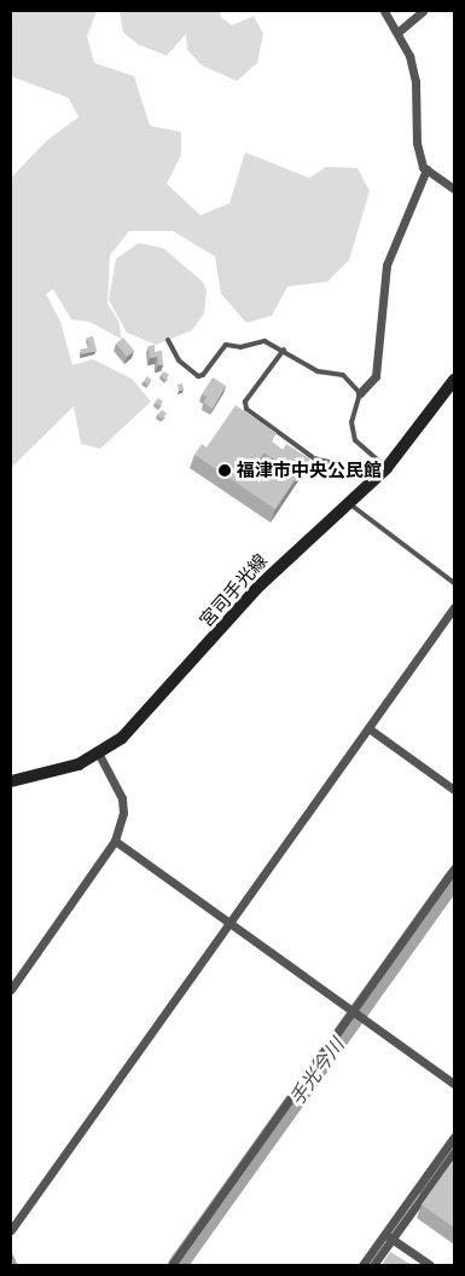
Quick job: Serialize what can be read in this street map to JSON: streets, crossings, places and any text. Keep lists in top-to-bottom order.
{
  "streets": {
    "main road": ["宮司手光線"]
  },
  "water": ["手光今川"],
  "places": ["福津市中央公民館"]
}
